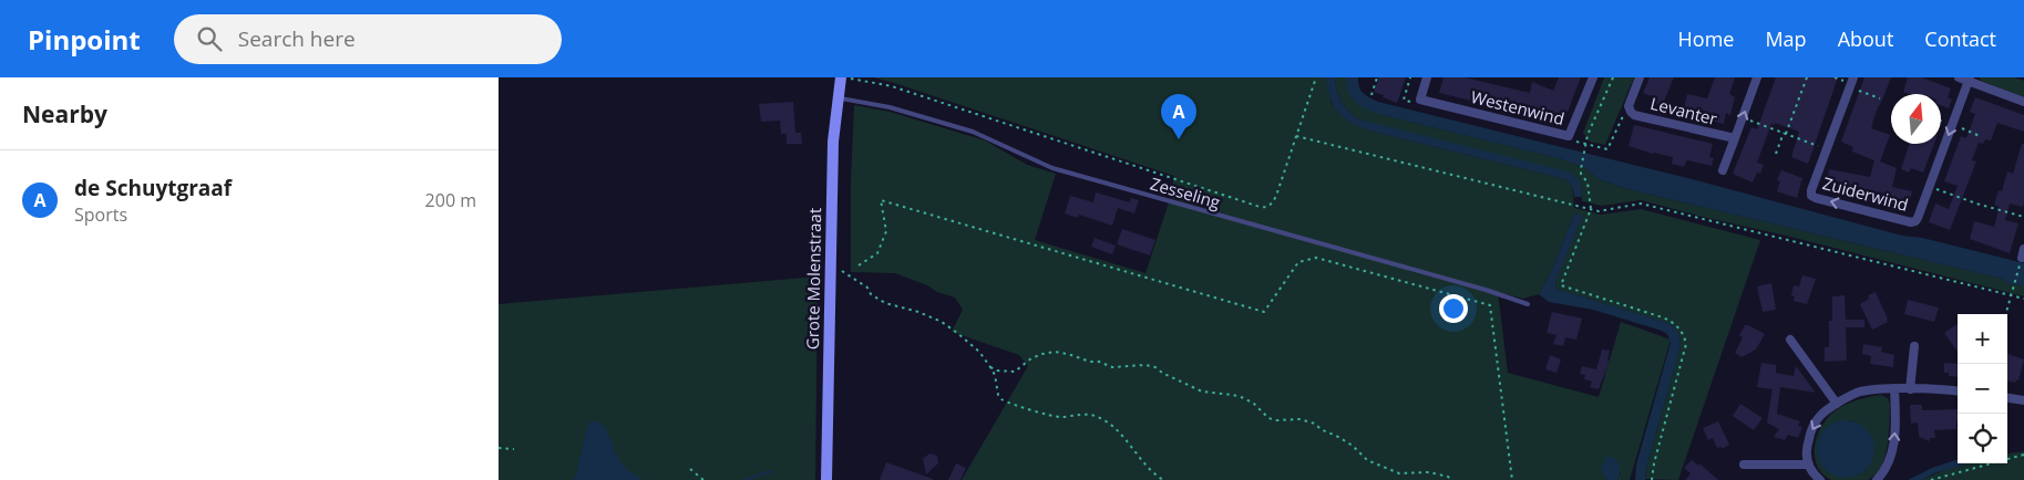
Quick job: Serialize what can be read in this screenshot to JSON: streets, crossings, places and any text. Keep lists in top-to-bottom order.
{
  "streets": {
    "street": [
      "Westenwind",
      "Levanter",
      "Zuiderwind",
      "Grote Molenstraat"
    ],
    "lane": ["Zesseling"]
  },
  "crossings": [
    ["Zesseling", "Grote Molenstraat"]
  ],
  "north": "top",
  "page": {
    "header": "Pinpoint",
    "search": "Search here",
    "nav": [
      "Home",
      "Map",
      "About",
      "Contact"
    ],
    "heading": "Nearby",
    "pins": "A",
    "list": [
      {
        "mark": "A",
        "name": "de Schuytgraaf",
        "note": "Sports",
        "value": "200 m"
      }
    ],
    "map_buttons": ["+", "−"]
  }
}
